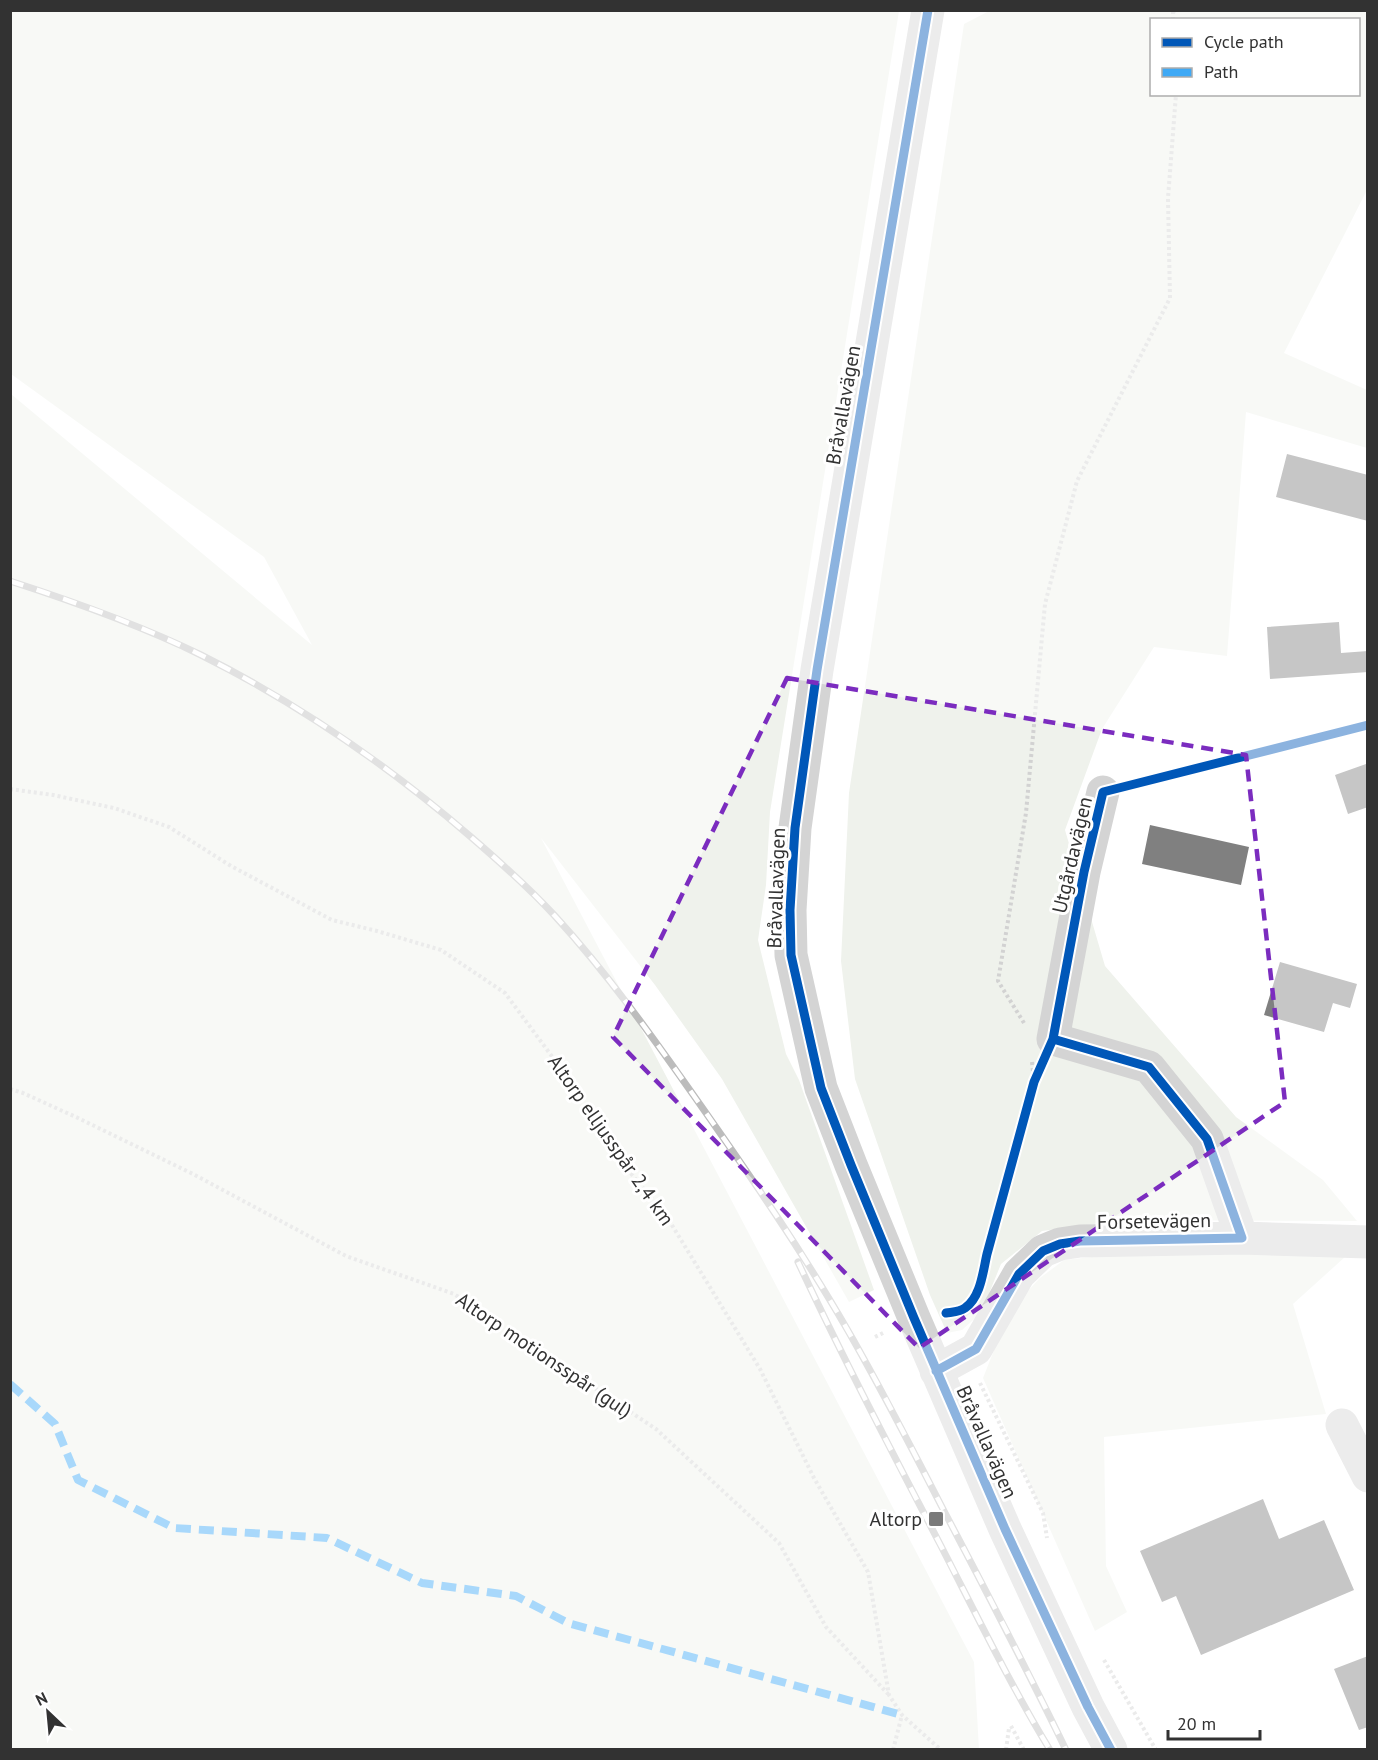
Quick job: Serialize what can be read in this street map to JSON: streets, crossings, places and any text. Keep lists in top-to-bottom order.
{
  "streets": {
    "street": ["Bråvallavägen", "Utgårdavägen", "Forsetevägen"],
    "path": ["Altorp elljusspår 2,4 km", "Altorp motionsspår (gul)"]
  },
  "crossings": [
    ["Bråvallavägen", "Forsetevägen"],
    ["Utgårdavägen", "Forsetevägen"],
    ["Altorp elljusspår 2,4 km", "Altorp motionsspår (gul)"]
  ],
  "places": {
    "transit": ["Altorp"]
  },
  "legend": ["Cycle path", "Path"],
  "scale_bar": "20 m",
  "north": "top left"
}
